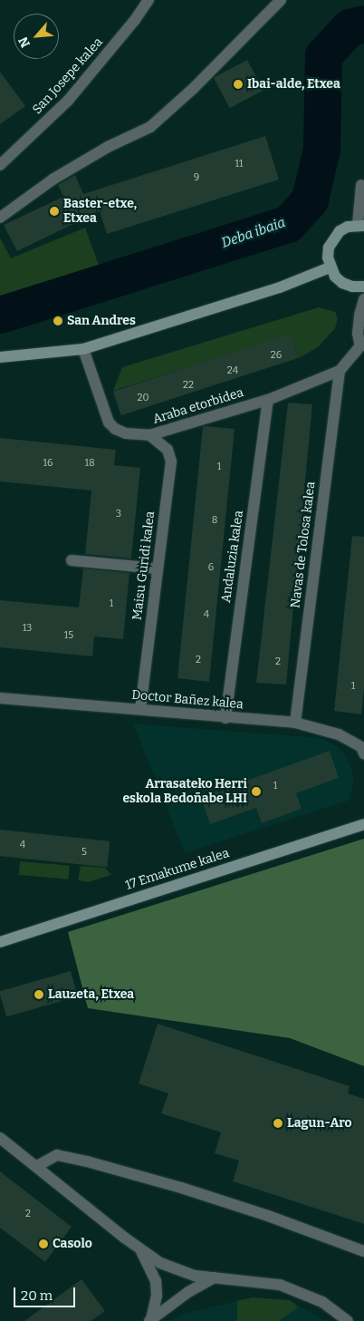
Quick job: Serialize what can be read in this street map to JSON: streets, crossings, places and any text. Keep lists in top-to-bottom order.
{
  "streets": {
    "street": [
      "San Josepe kalea",
      "Araba etorbidea",
      "Navas de Tolosa kalea",
      "Andaluzia kalea",
      "Maisu Guridi kalea",
      "Doctor Bañez kalea",
      "17 Emakume kalea"
    ]
  },
  "crossings": [
    ["Araba etorbidea", "Navas de Tolosa kalea"],
    ["Araba etorbidea", "Andaluzia kalea"],
    ["Araba etorbidea", "Maisu Guridi kalea"],
    ["Navas de Tolosa kalea", "Doctor Bañez kalea"],
    ["Andaluzia kalea", "Doctor Bañez kalea"],
    ["Maisu Guridi kalea", "Doctor Bañez kalea"]
  ],
  "water": ["Deba ibaia"],
  "places": [
    "Ibai-alde, Etxea",
    "Baster-etxe, Etxea",
    "San Andres",
    "Arrasateko Herri eskola Bedoñabe LHI",
    "Lauzeta, Etxea",
    "Lagun-Aro",
    "Casolo"
  ],
  "house_numbers": [
    "11",
    "9",
    "26",
    "24",
    "22",
    "20",
    "16",
    "18",
    "1",
    "3",
    "8",
    "6",
    "1",
    "4",
    "13",
    "15",
    "2",
    "2",
    "1",
    "1",
    "4",
    "5",
    "2"
  ],
  "scale_bar": "20 m",
  "north": "bottom left"
}
